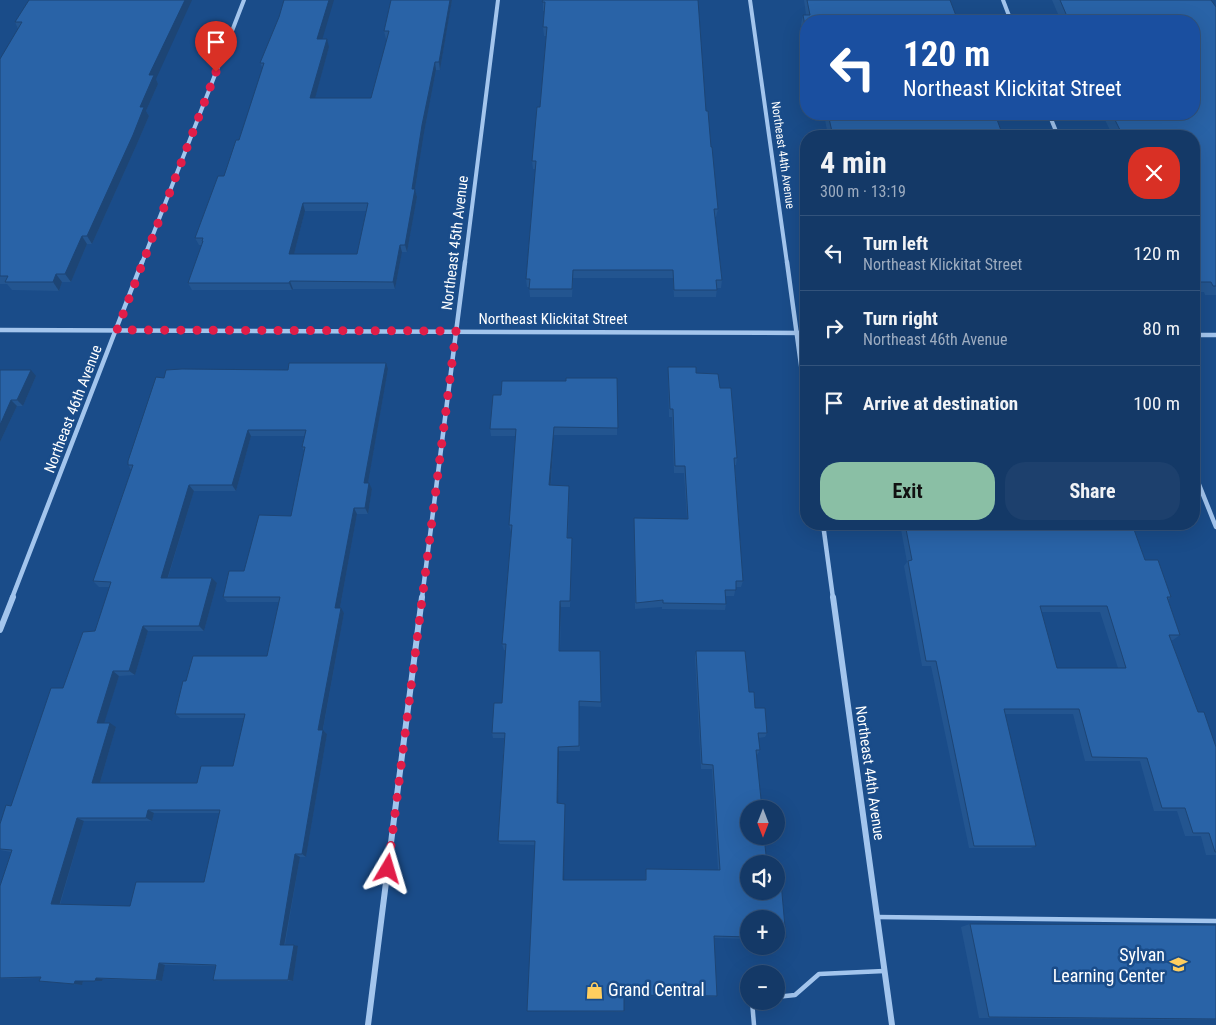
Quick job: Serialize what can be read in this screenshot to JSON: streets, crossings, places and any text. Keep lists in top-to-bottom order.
{
  "streets": {
    "street": [
      "Northeast 44th Avenue",
      "Northeast 45th Avenue",
      "Northeast Klickitat Street",
      "Northeast 46th Avenue"
    ]
  },
  "crossings": [
    ["Northeast 44th Avenue", "Northeast Klickitat Street"],
    ["Northeast 45th Avenue", "Northeast Klickitat Street"],
    ["Northeast Klickitat Street", "Northeast 46th Avenue"]
  ],
  "places": {
    "school or university": ["Sylvan Learning Center"],
    "shop": ["Grand Central"]
  },
  "north": "bottom",
  "page": {
    "turn": ["120 m", "Northeast Klickitat Street"],
    "heading": ["4 min", "300 m · 13:19"],
    "list": [
      {
        "name": "Turn left",
        "note": "Northeast Klickitat Street",
        "value": "120 m"
      },
      {
        "name": "Turn right",
        "note": "Northeast 46th Avenue",
        "value": "80 m"
      },
      {
        "name": "Arrive at destination",
        "value": "100 m"
      }
    ],
    "buttons": ["Exit", "Share"],
    "map_buttons": ["+", "−"]
  }
}
